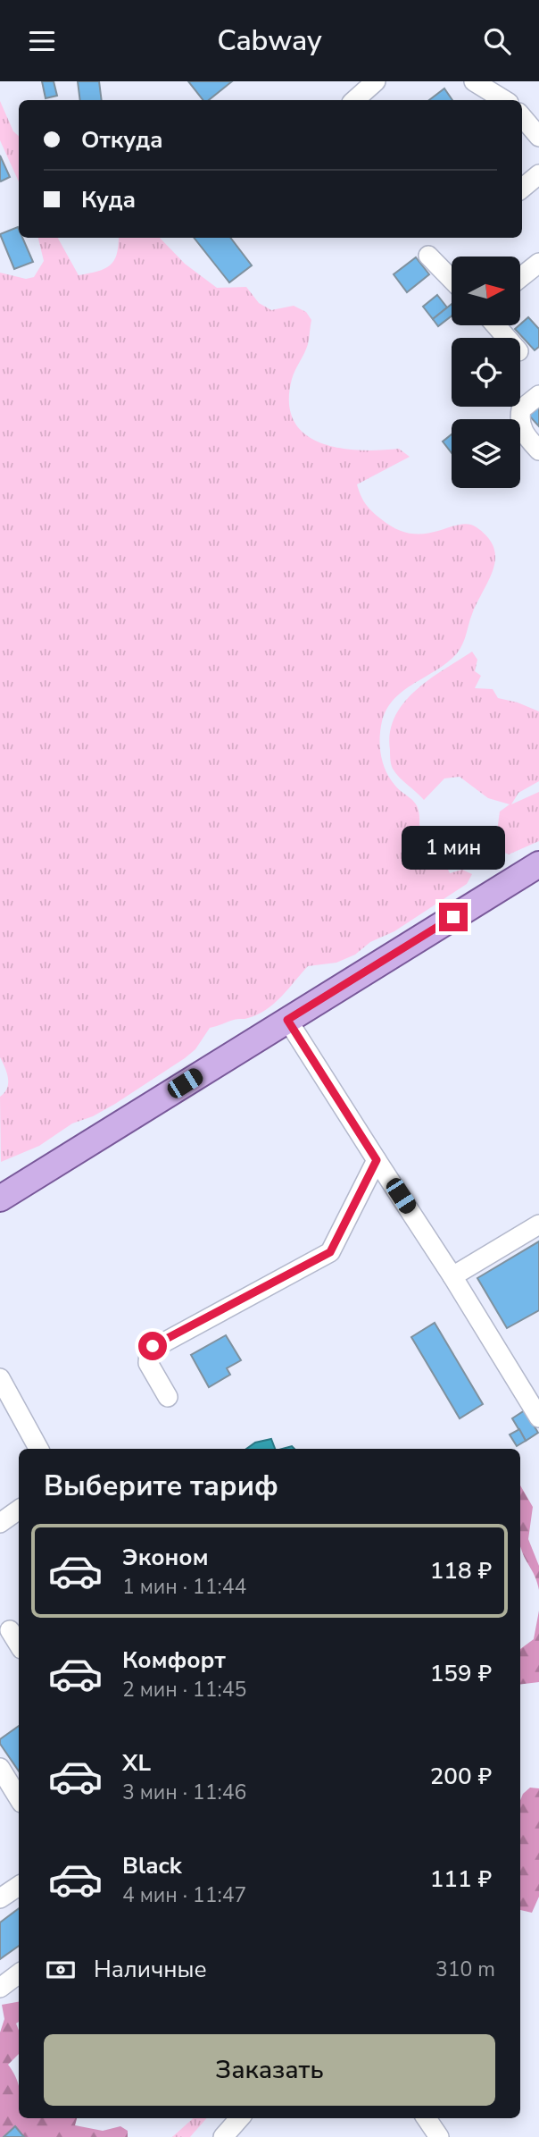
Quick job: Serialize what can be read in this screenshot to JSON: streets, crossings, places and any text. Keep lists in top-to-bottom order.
{
  "north": "right",
  "page": {
    "header": "Cabway",
    "banner": ["Откуда", "Куда"],
    "bubble": "1 мин",
    "heading": "Выберите тариф",
    "list": [
      {
        "name": "Эконом",
        "note": "1 мин · 11:44",
        "value": "118 ₽"
      },
      {
        "name": "Комфорт",
        "note": "2 мин · 11:45",
        "value": "159 ₽"
      },
      {
        "name": "XL",
        "note": "3 мин · 11:46",
        "value": "200 ₽"
      },
      {
        "name": "Black",
        "note": "4 мин · 11:47",
        "value": "111 ₽"
      }
    ],
    "pay": ["Наличные", "310 m"],
    "buttons": "Заказать"
  }
}
